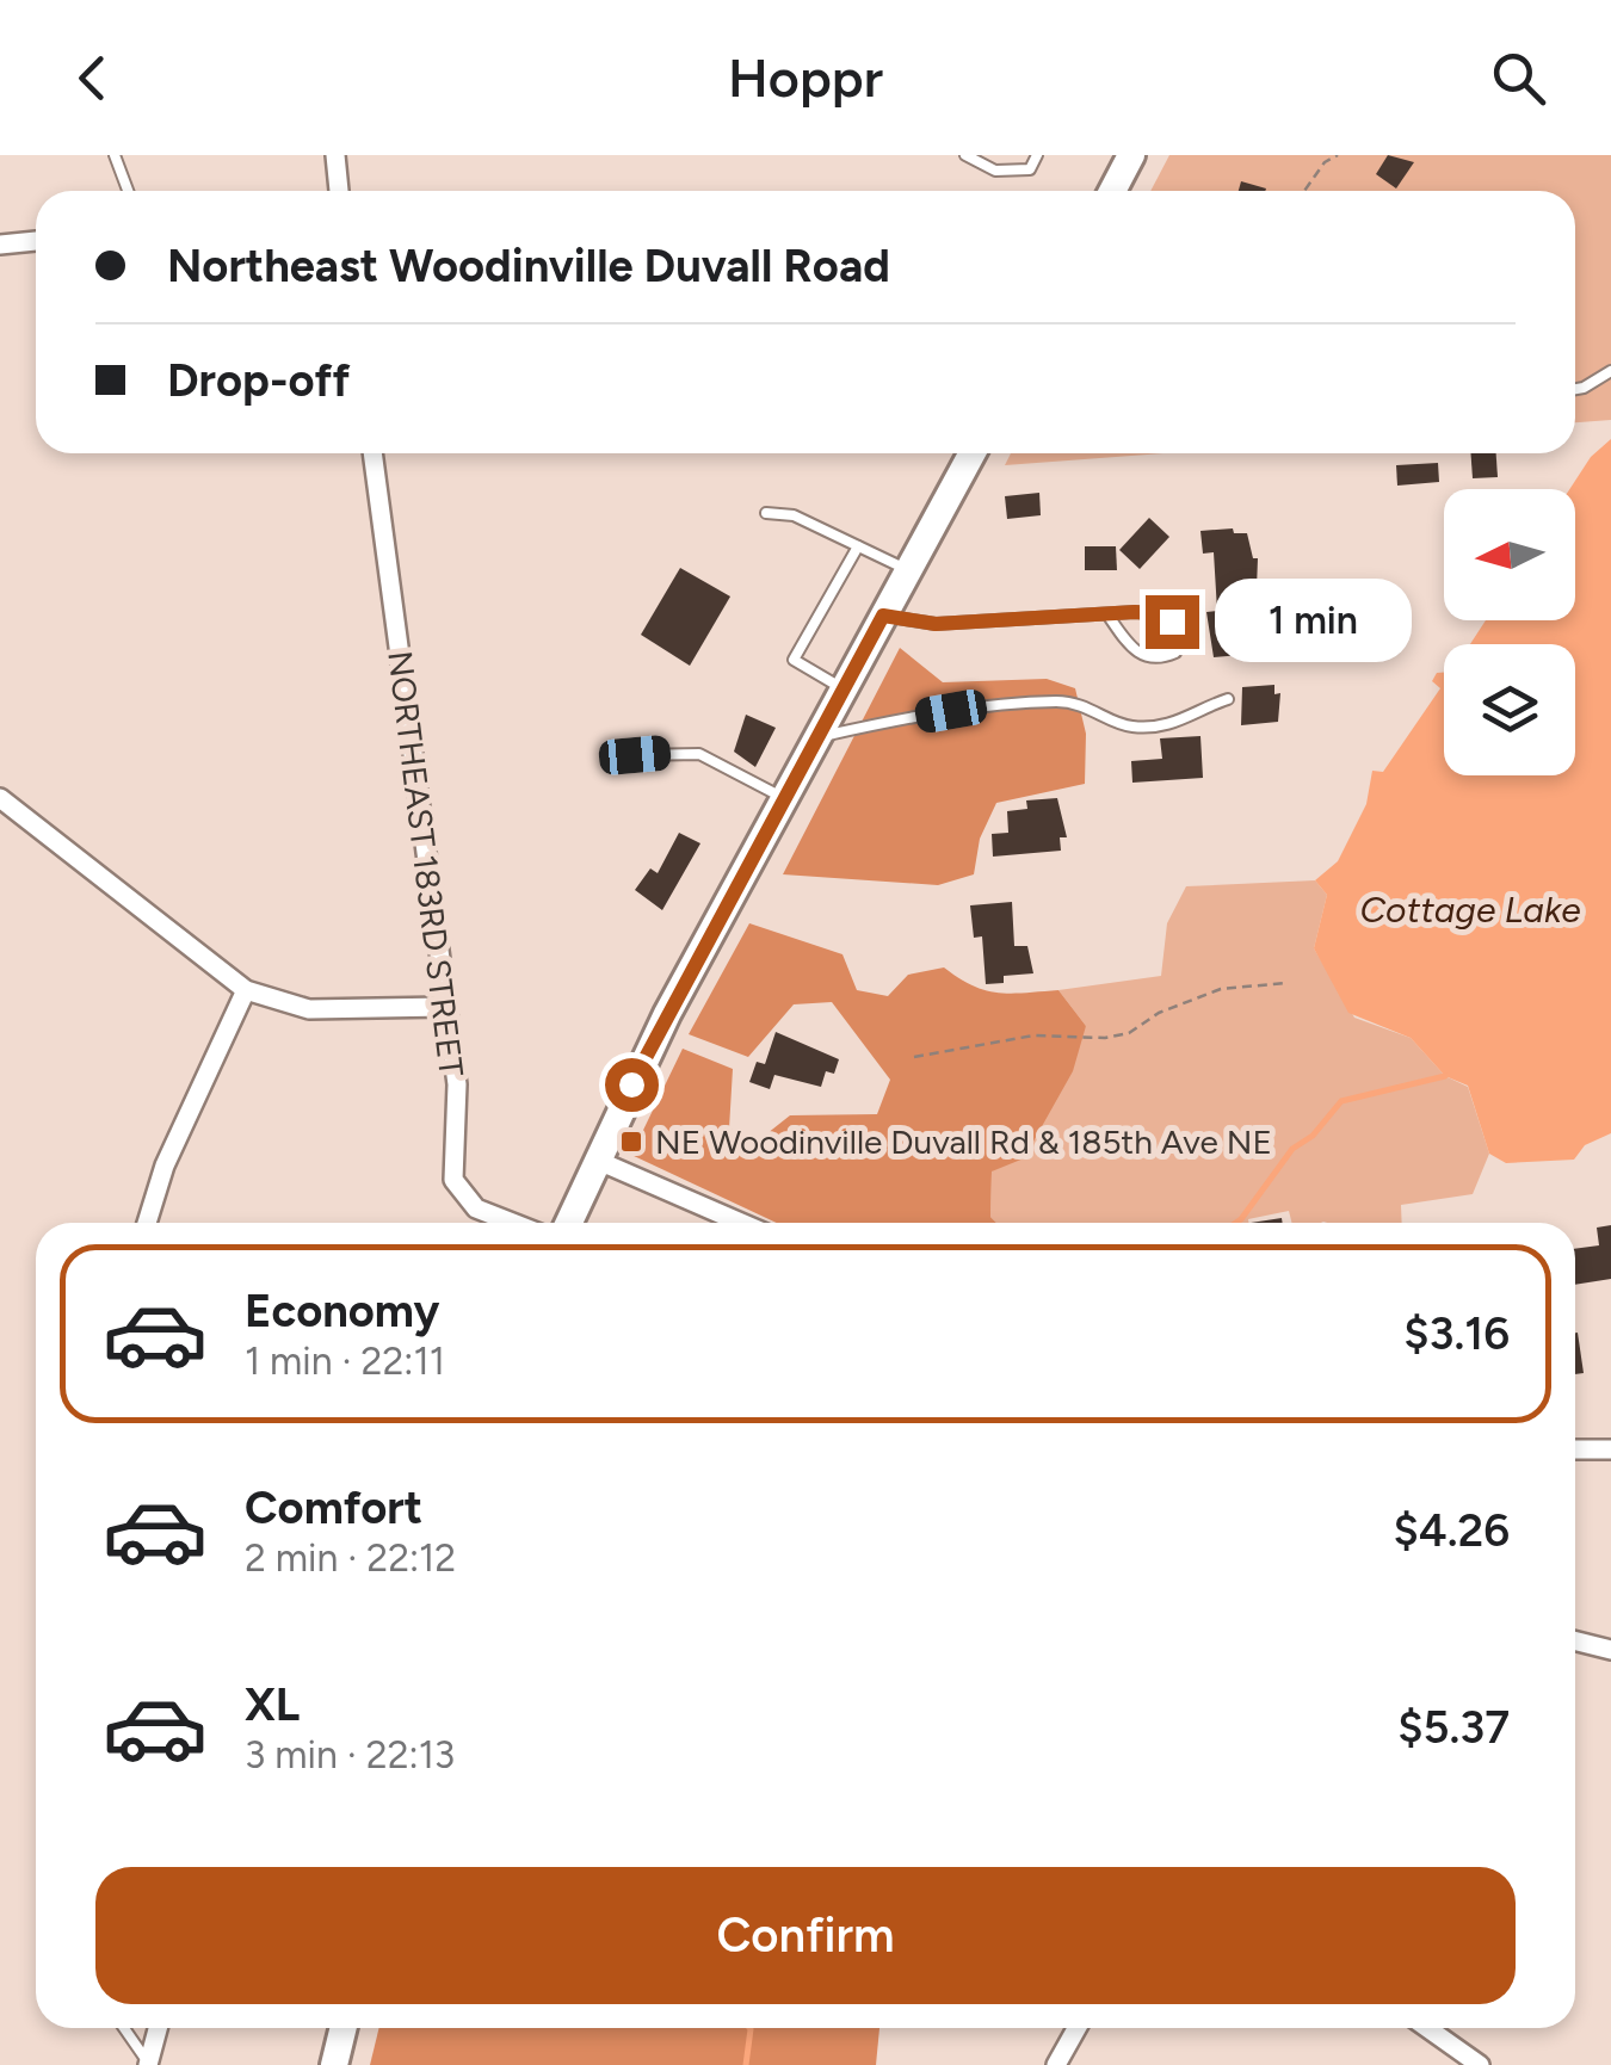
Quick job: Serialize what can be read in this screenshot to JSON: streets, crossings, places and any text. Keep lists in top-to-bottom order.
{
  "streets": {
    "street": ["NORTHEAST 183RD STREET"]
  },
  "water": ["Cottage Lake"],
  "places": {
    "transit": ["NE Woodinville Duvall Rd & 185th Ave NE"]
  },
  "north": "left",
  "page": {
    "header": "Hoppr",
    "banner": ["Northeast Woodinville Duvall Road", "Drop-off"],
    "bubble": "1 min",
    "list": [
      {
        "name": "Economy",
        "note": "1 min · 22:11",
        "value": "$3.16"
      },
      {
        "name": "Comfort",
        "note": "2 min · 22:12",
        "value": "$4.26"
      },
      {
        "name": "XL",
        "note": "3 min · 22:13",
        "value": "$5.37"
      }
    ],
    "buttons": "Confirm"
  }
}
